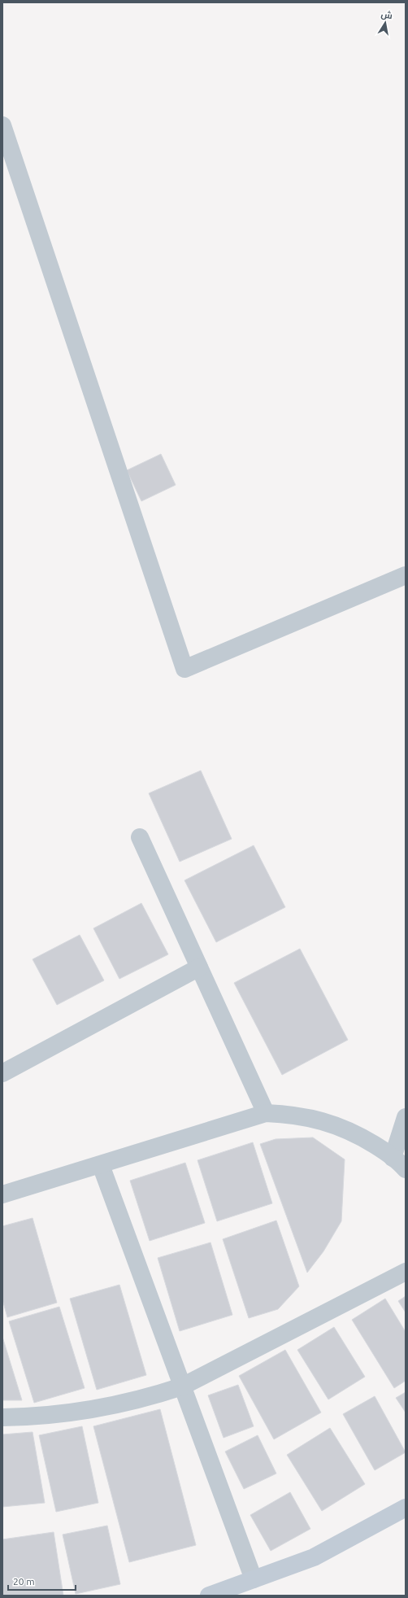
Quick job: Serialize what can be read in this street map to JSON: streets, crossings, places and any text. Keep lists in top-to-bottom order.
{
  "scale_bar": "20 m",
  "north": "top"
}
